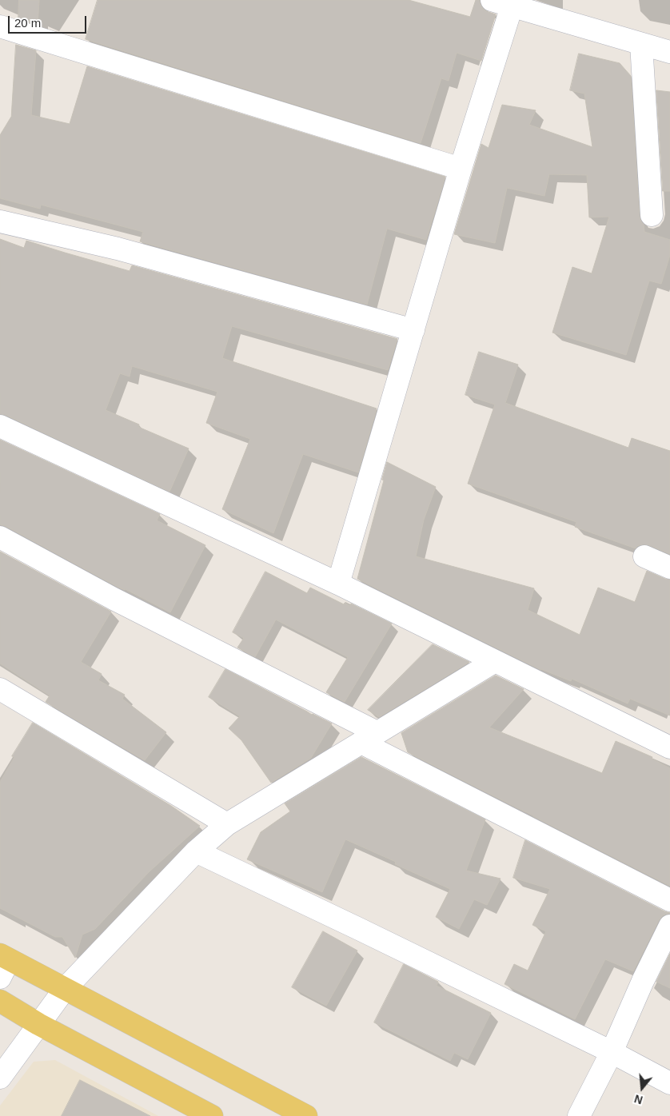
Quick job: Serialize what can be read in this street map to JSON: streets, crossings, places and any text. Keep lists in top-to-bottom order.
{
  "scale_bar": "20 m",
  "north": "bottom"
}
